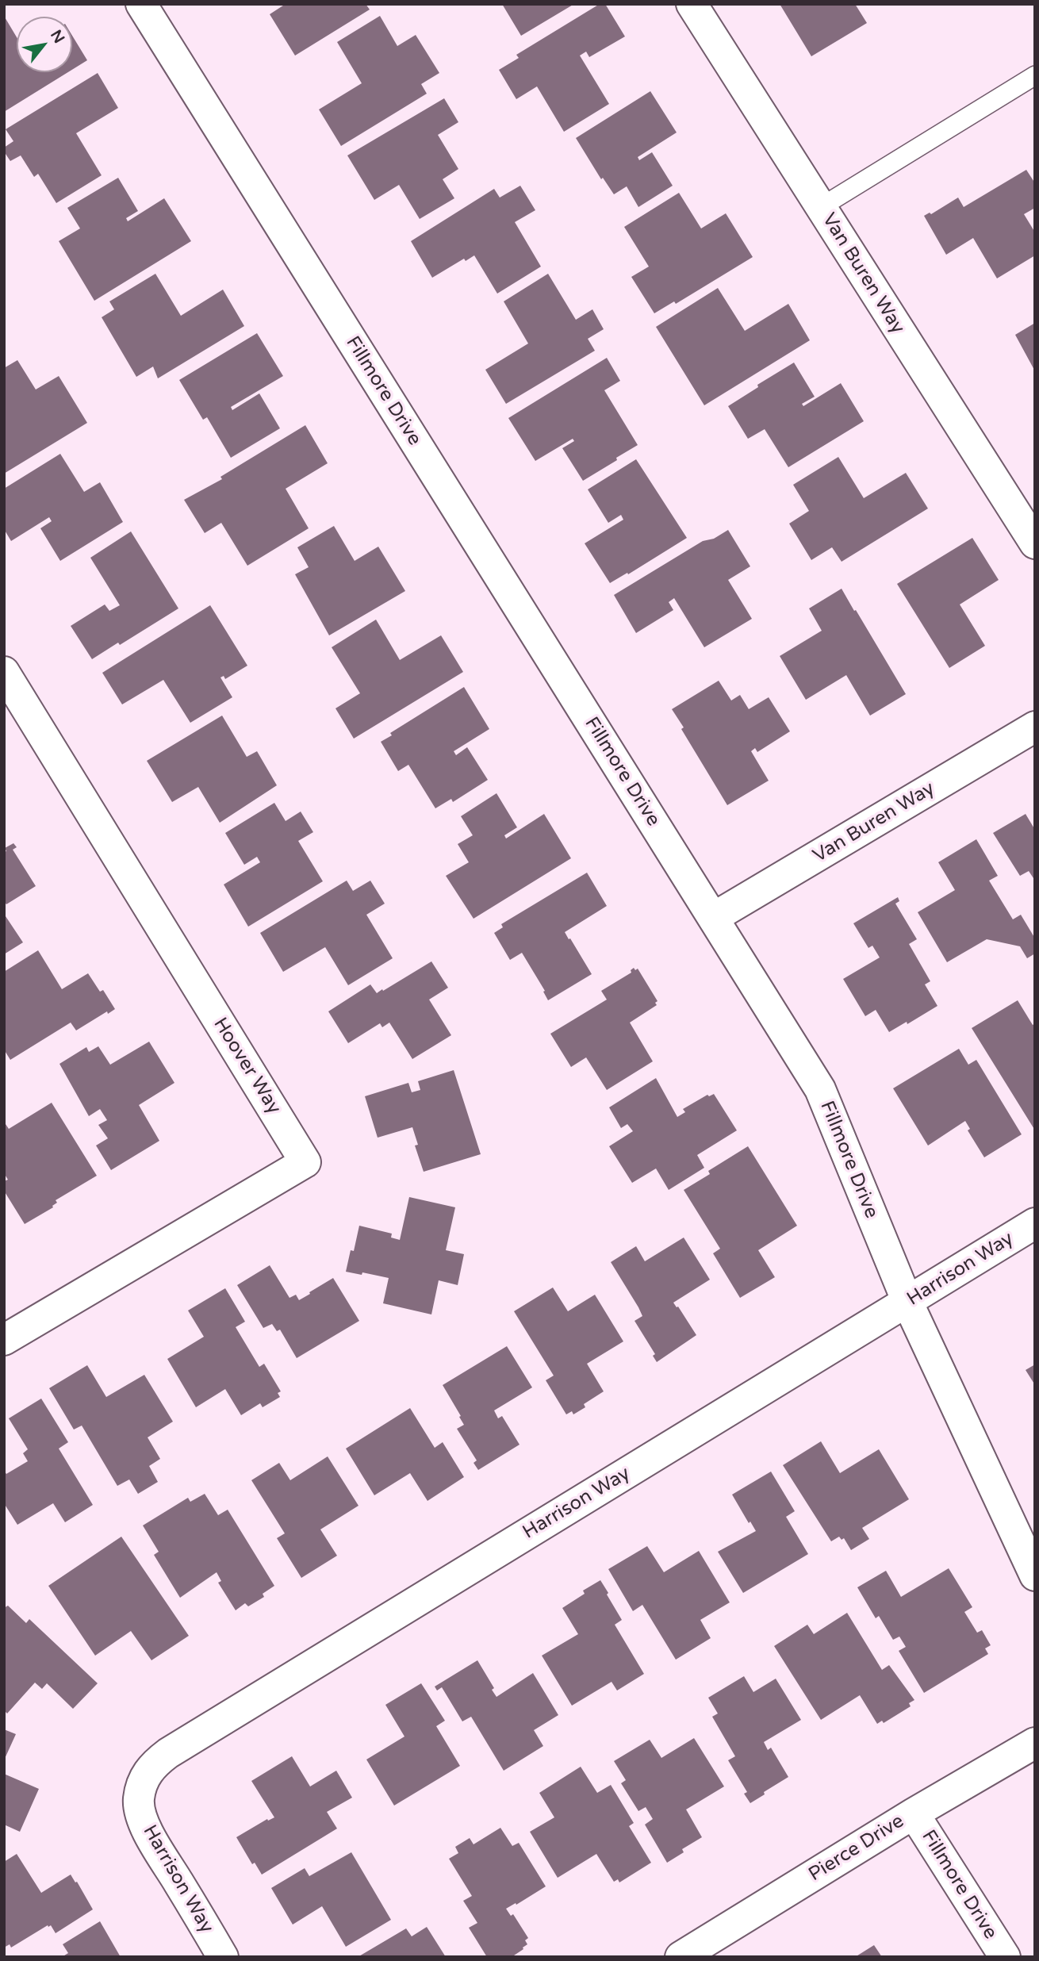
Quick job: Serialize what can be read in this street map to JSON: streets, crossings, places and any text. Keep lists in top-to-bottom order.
{
  "streets": {
    "street": [
      "Van Buren Way",
      "Fillmore Drive",
      "Hoover Way",
      "Harrison Way",
      "Pierce Drive"
    ]
  },
  "crossings": [
    ["Van Buren Way", "Fillmore Drive"],
    ["Fillmore Drive", "Harrison Way"],
    ["Fillmore Drive", "Pierce Drive"]
  ],
  "north": "top right"
}
